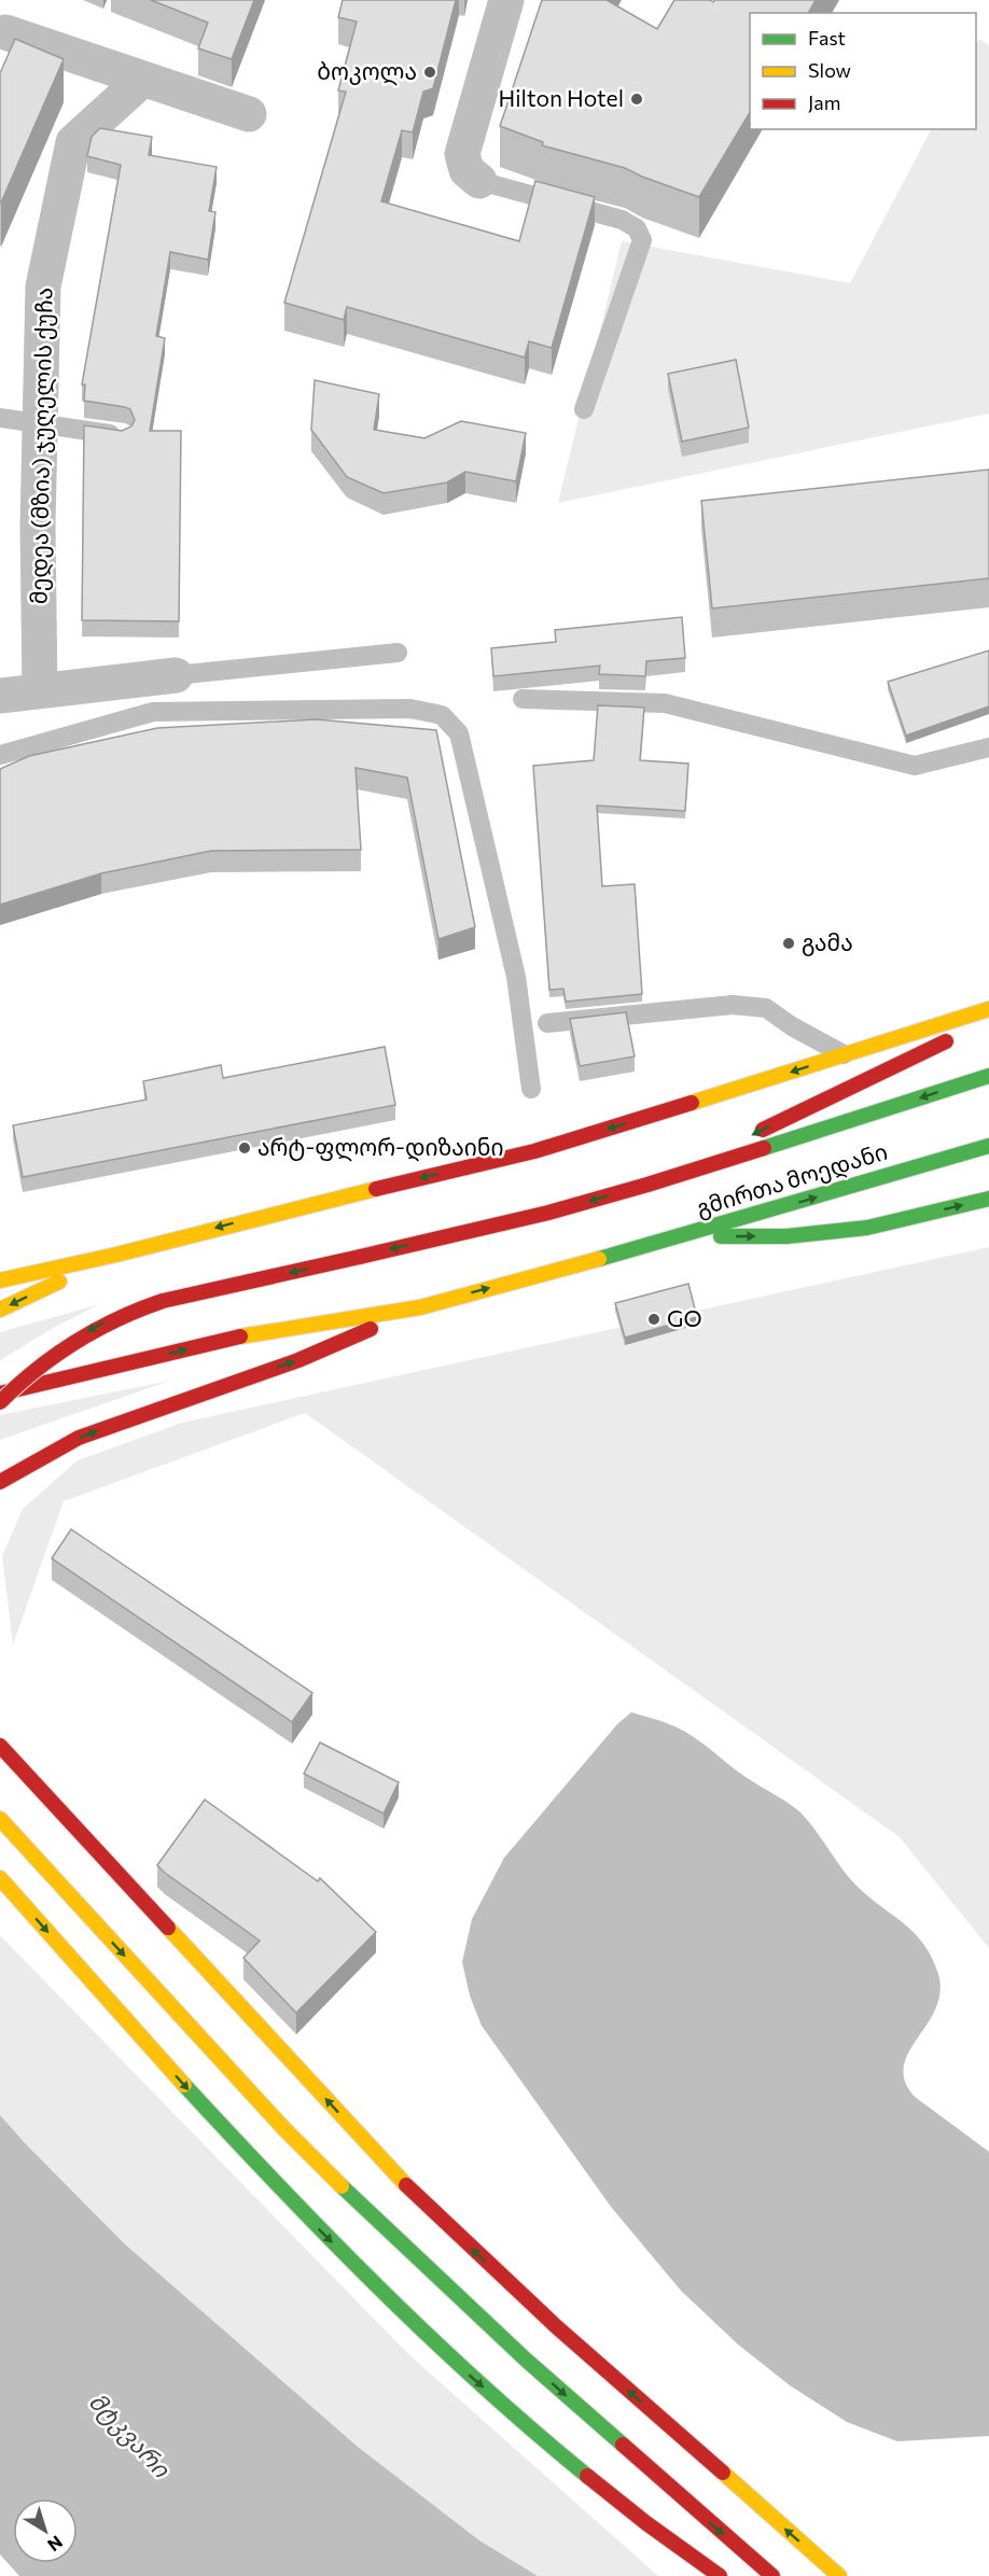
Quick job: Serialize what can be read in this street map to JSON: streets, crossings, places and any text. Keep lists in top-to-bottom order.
{
  "streets": {
    "main road": ["გმირთა მოედანი"],
    "street": ["მედეა (მზია) ჯუღელის ქუჩა"]
  },
  "water": ["მტკვარი"],
  "places": [
    "ბოკოლა",
    "Hilton Hotel",
    "გამა",
    "არტ-ფლორ-დიზაინი",
    "GO"
  ],
  "legend": ["Fast", "Slow", "Jam"],
  "north": "bottom right"
}
